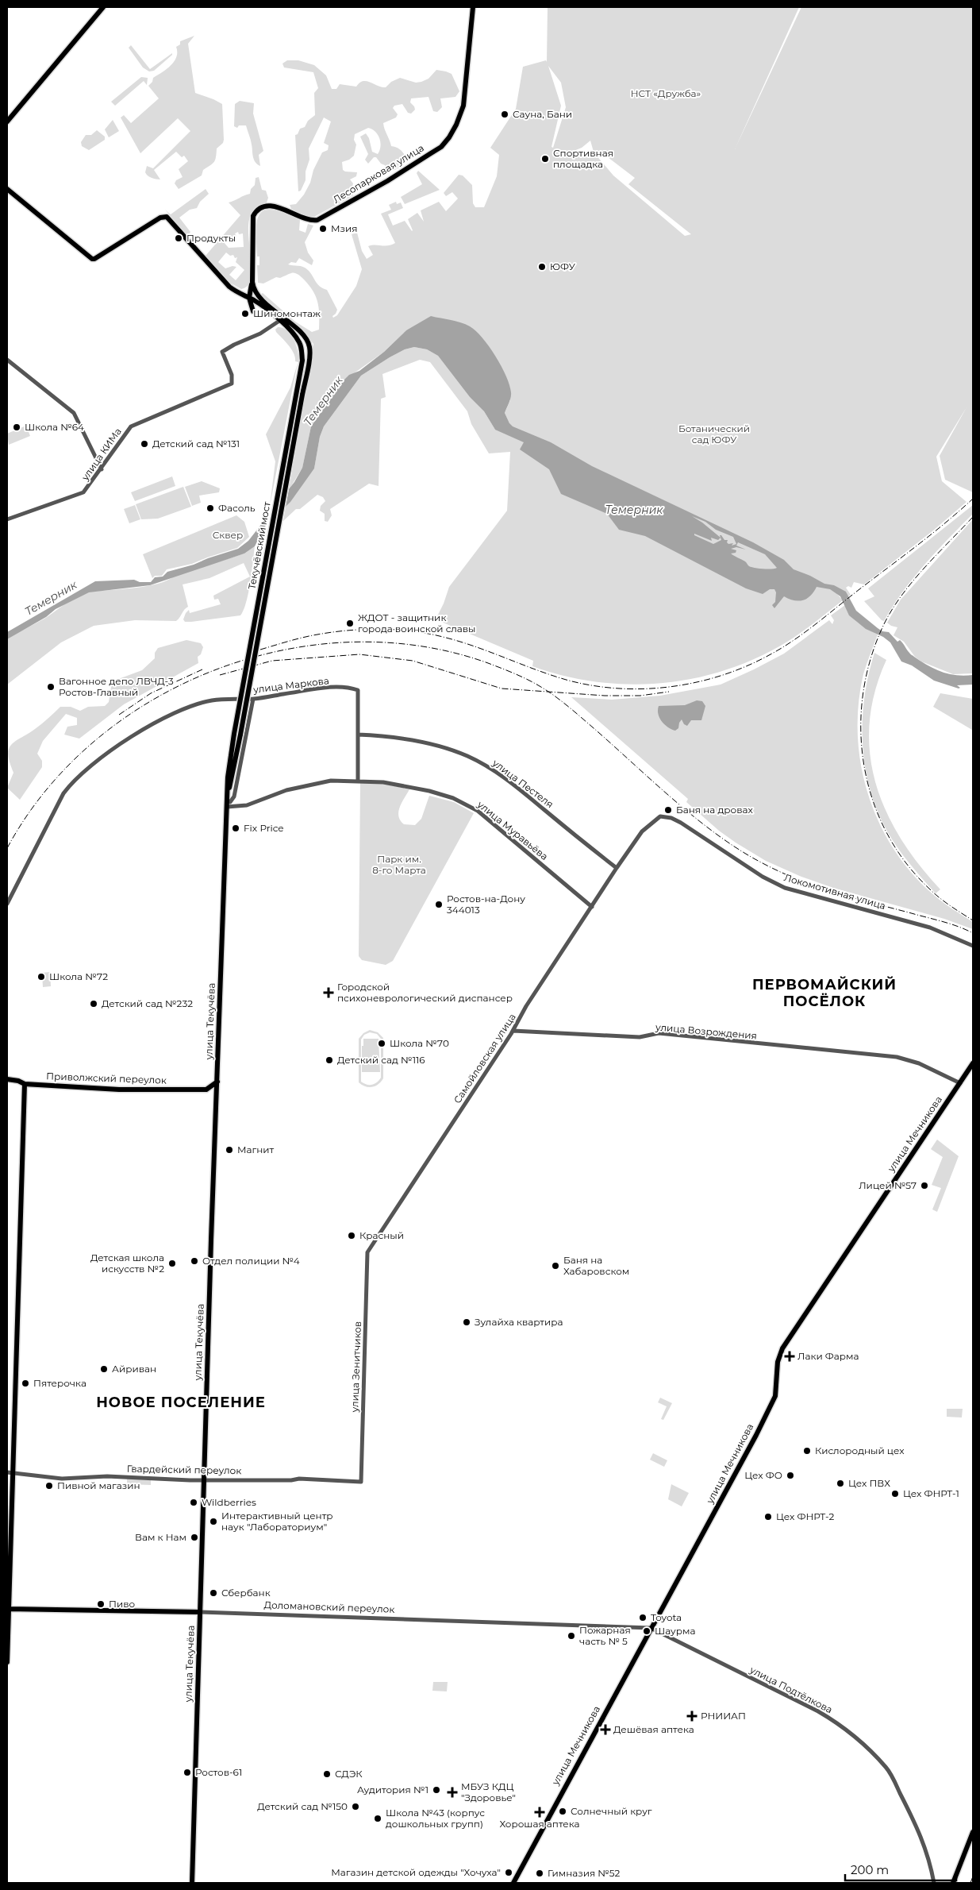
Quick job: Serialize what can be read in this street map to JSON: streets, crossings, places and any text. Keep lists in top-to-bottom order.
{
  "streets": {
    "main road": [
      "Лесопарковая улица",
      "Текучёвский мост",
      "улица Текучёва",
      "Приволжский переулок",
      "улица Мечникова",
      "Доломановский переулок"
    ],
    "street": [
      "улица КИМа",
      "улица Маркова",
      "улица Пестеля",
      "улица Муравьёва",
      "Локомотивная улица",
      "улица Возрождения",
      "Самойловская улица",
      "улица Зенитчиков",
      "Гвардейский переулок",
      "улица Подтёлкова"
    ]
  },
  "crossings": [
    ["улица КИМа", "Текучёвский мост"],
    ["Текучёвский мост", "улица Муравьёва"],
    ["Текучёвский мост", "улица Текучёва"],
    ["улица Маркова", "улица Пестеля"],
    ["улица Пестеля", "Самойловская улица"],
    ["улица Муравьёва", "улица Текучёва"],
    ["улица Муравьёва", "Самойловская улица"],
    ["Локомотивная улица", "Самойловская улица"],
    ["улица Текучёва", "Гвардейский переулок"],
    ["улица Текучёва", "Доломановский переулок"],
    ["улица Возрождения", "Самойловская улица"],
    ["улица Возрождения", "улица Мечникова"],
    ["Самойловская улица", "улица Зенитчиков"],
    ["улица Мечникова", "Доломановский переулок"],
    ["улица Мечникова", "улица Подтёлкова"],
    ["улица Зенитчиков", "Гвардейский переулок"],
    ["Доломановский переулок", "улица Подтёлкова"]
  ],
  "districts": ["ПЕРВОМАЙСКИЙ ПОСЁЛОК", "НОВОЕ ПОСЕЛЕНИЕ"],
  "water": ["Темерник"],
  "parks": [
    "НСТ «Дружба»",
    "Ботанический сад ЮФУ",
    "Сквер",
    "Парк им. 8-го Марта"
  ],
  "places": {
    "other": [
      "Сауна, Бани",
      "Спортивная площадка",
      "Мзия",
      "Продукты",
      "ЮФУ",
      "Шиномонтаж",
      "Школа №64",
      "Детский сад №131",
      "Фасоль",
      "ЖДОТ - защитник города воинской славы",
      "Вагонное депо ЛВЧД-3 Ростов-Главный",
      "Баня на дровах",
      "Fix Price",
      "Ростов-на-Дону 344013",
      "Школа №72",
      "Детский сад №232",
      "Школа №70",
      "Детский сад №116",
      "Магнит",
      "Лицей №57",
      "Красный",
      "Отдел полиции №4",
      "Детская школа искусств №2",
      "Баня на Хабаровском",
      "Зулайха квартира",
      "Айриван",
      "Пятерочка",
      "Кислородный цех",
      "Цех ФО",
      "Цех ПВХ",
      "Пивной магазин",
      "Цех ФНРТ-1",
      "Wildberries",
      "Цех ФНРТ-2",
      "Интерактивный центр наук \"Лабораториум\"",
      "Вам к Нам",
      "Сбербанк",
      "Пиво",
      "Toyota",
      "Шаурма",
      "Пожарная часть № 5",
      "Ростов-61",
      "СДЭК",
      "Аудитория №1",
      "Детский сад №150",
      "Солнечный круг",
      "Школа №43 (корпус дошкольных групп)",
      "Магазин детской одежды \"Хочуха\"",
      "Гимназия №52"
    ],
    "health": [
      "Городской психоневрологический диспансер",
      "Лаки Фарма",
      "РНИИАП",
      "Дешёвая аптека",
      "МБУЗ КДЦ \"Здоровье\"",
      "Хорошая аптека"
    ]
  },
  "scale_bar": "200 m"
}
